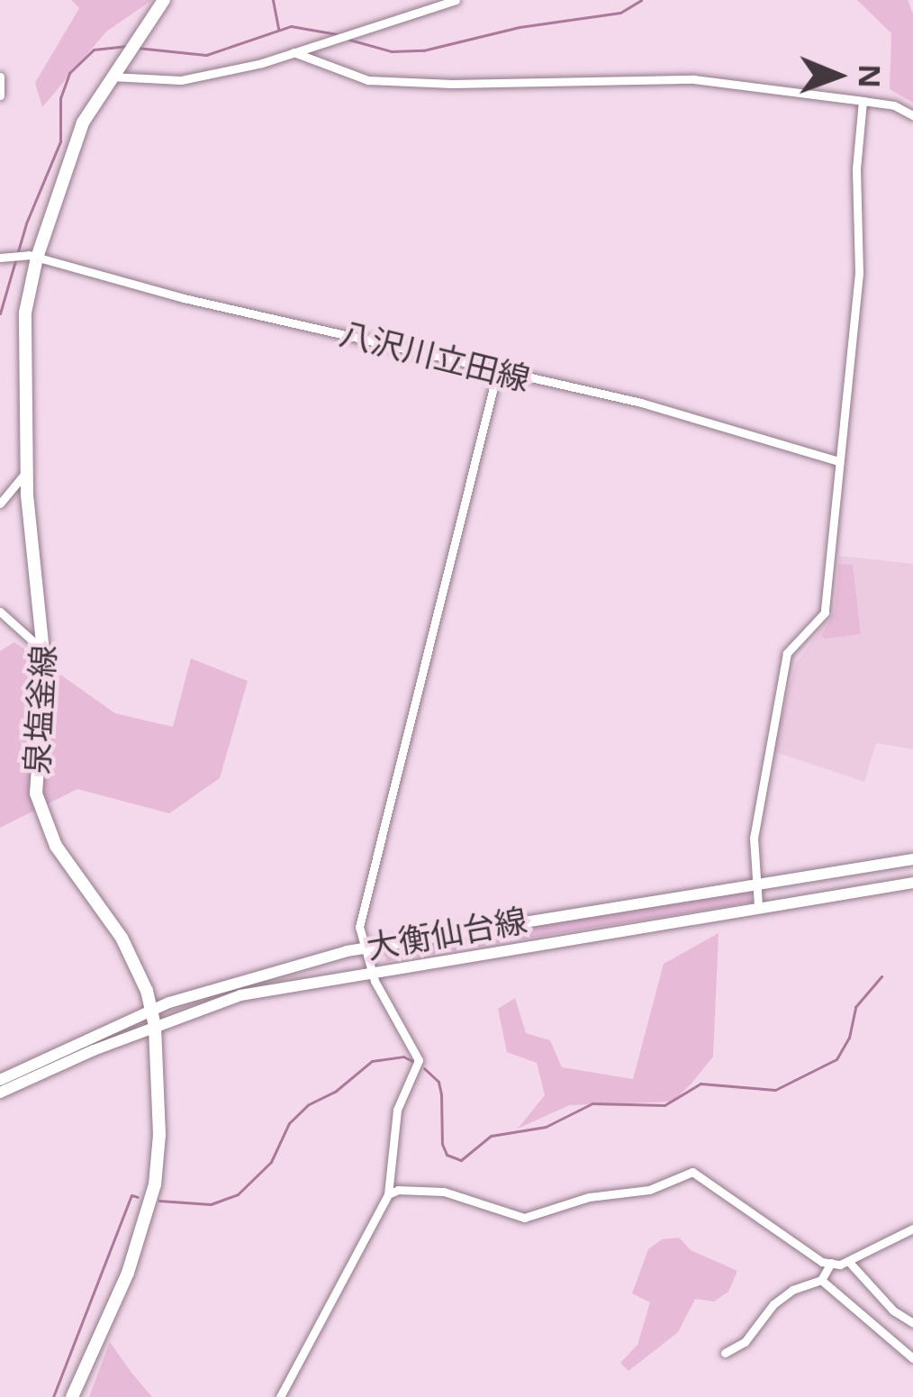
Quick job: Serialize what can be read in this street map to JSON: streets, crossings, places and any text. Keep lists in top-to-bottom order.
{
  "streets": {
    "main road": ["泉塩釜線", "大衡仙台線"],
    "street": ["八沢川立田線"]
  },
  "crossings": [
    ["八沢川立田線", "泉塩釜線"],
    ["泉塩釜線", "大衡仙台線"]
  ],
  "north": "right"
}
